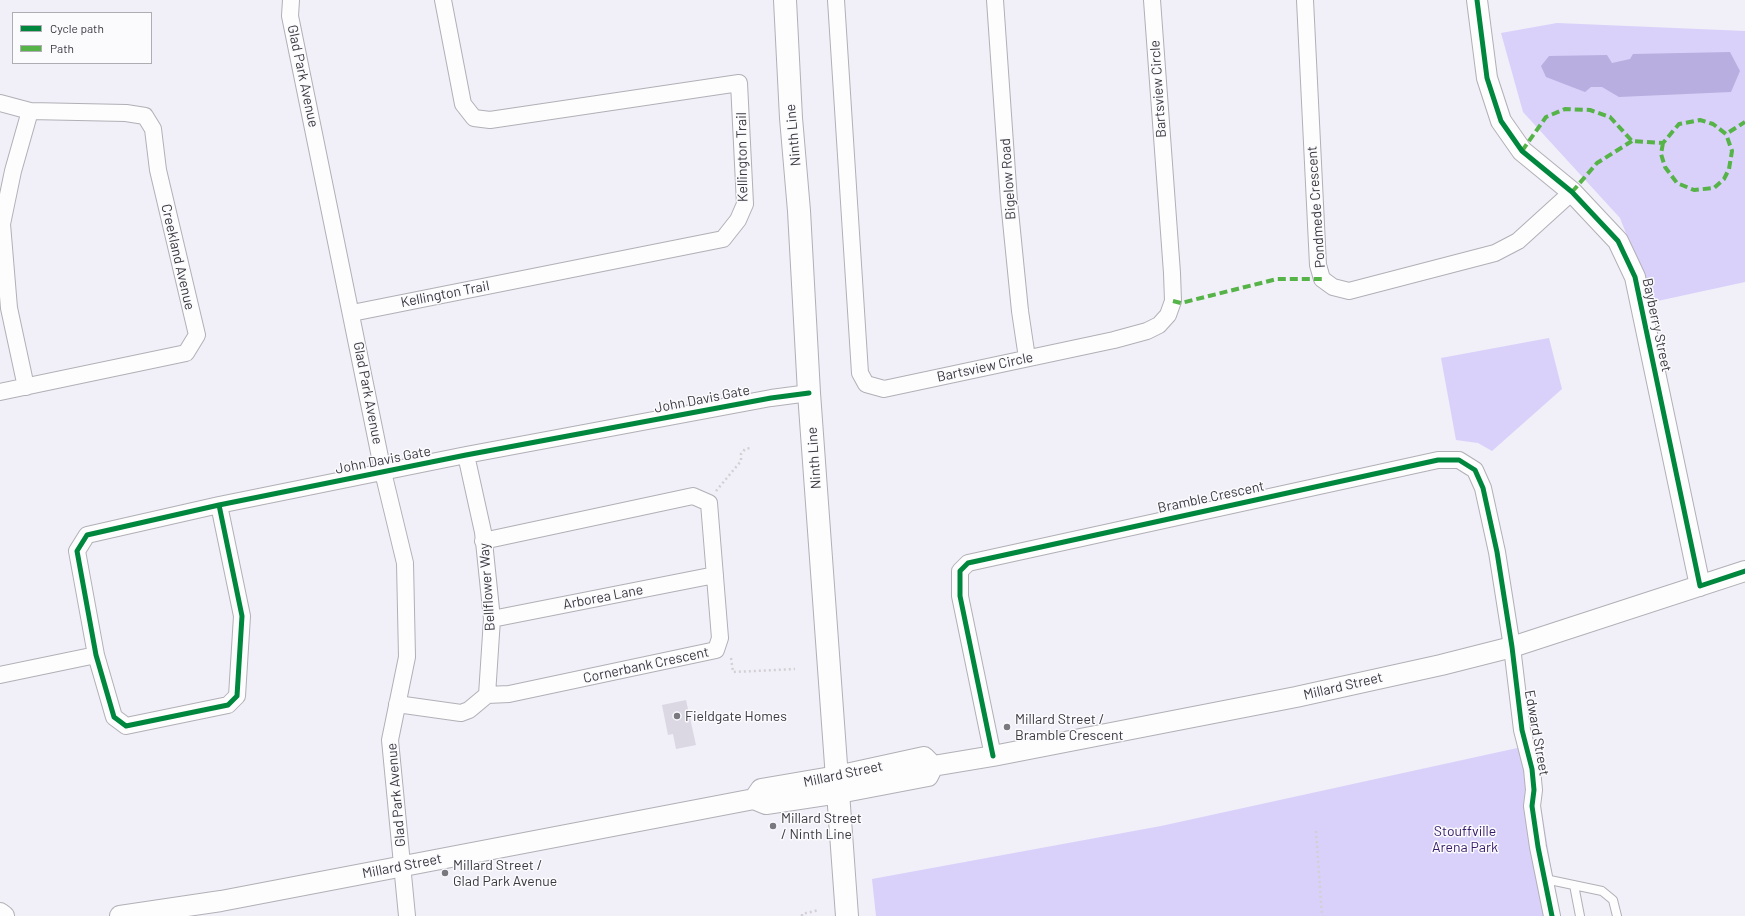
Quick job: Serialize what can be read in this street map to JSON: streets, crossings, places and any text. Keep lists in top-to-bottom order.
{
  "streets": {
    "main road": ["Ninth Line"],
    "street": [
      "Glad Park Avenue",
      "Bartsview Circle",
      "Kellington Trail",
      "Bigelow Road",
      "Pondmede Crescent",
      "Creekland Avenue",
      "Bayberry Street",
      "John Davis Gate",
      "Bramble Crescent",
      "Bellflower Way",
      "Arborea Lane",
      "Cornerbank Crescent",
      "Millard Street",
      "Edward Street"
    ]
  },
  "crossings": [
    ["Glad Park Avenue", "Kellington Trail"],
    ["Glad Park Avenue", "John Davis Gate"],
    ["Glad Park Avenue", "Millard Street"],
    ["Bartsview Circle", "Bigelow Road"],
    ["Ninth Line", "John Davis Gate"],
    ["Ninth Line", "Millard Street"],
    ["Pondmede Crescent", "Bayberry Street"],
    ["Bayberry Street", "Millard Street"],
    ["John Davis Gate", "Bellflower Way"],
    ["Bramble Crescent", "Millard Street"],
    ["Bramble Crescent", "Edward Street"],
    ["Bellflower Way", "Arborea Lane"],
    ["Bellflower Way", "Cornerbank Crescent"],
    ["Arborea Lane", "Cornerbank Crescent"],
    ["Millard Street", "Edward Street"]
  ],
  "parks": ["Stouffville Arena Park"],
  "places": [
    "Fieldgate Homes",
    "Millard Street / Bramble Crescent",
    "Millard Street / Ninth Line",
    "Millard Street / Glad Park Avenue"
  ],
  "legend": ["Cycle path", "Path"]
}
